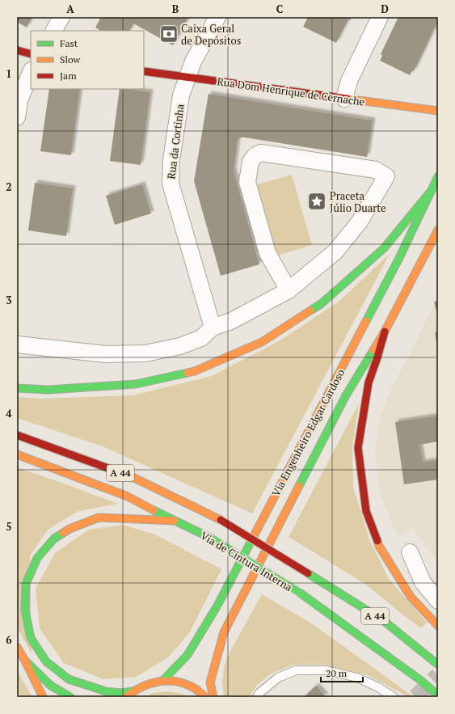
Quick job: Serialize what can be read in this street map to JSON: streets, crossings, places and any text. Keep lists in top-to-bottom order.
{
  "streets": {
    "main road": [
      "Rua Dom Henrique de Cernache",
      "Via Engenheiro Edgar Cardoso",
      "A 44",
      "Via de Cintura Interna"
    ],
    "street": ["Rua da Cortinha"]
  },
  "crossings": [
    ["Rua Dom Henrique de Cernache", "Rua da Cortinha"]
  ],
  "places": {
    "bank": ["Caixa Geral de Depósitos"],
    "place": ["Praceta Júlio Duarte"]
  },
  "legend": ["Fast", "Slow", "Jam"],
  "scale_bar": "20 m",
  "grid": {
    "columns": [
      "A",
      "B",
      "C",
      "D"
    ],
    "rows": [
      "1",
      "2",
      "3",
      "4",
      "5",
      "6"
    ]
  }
}
